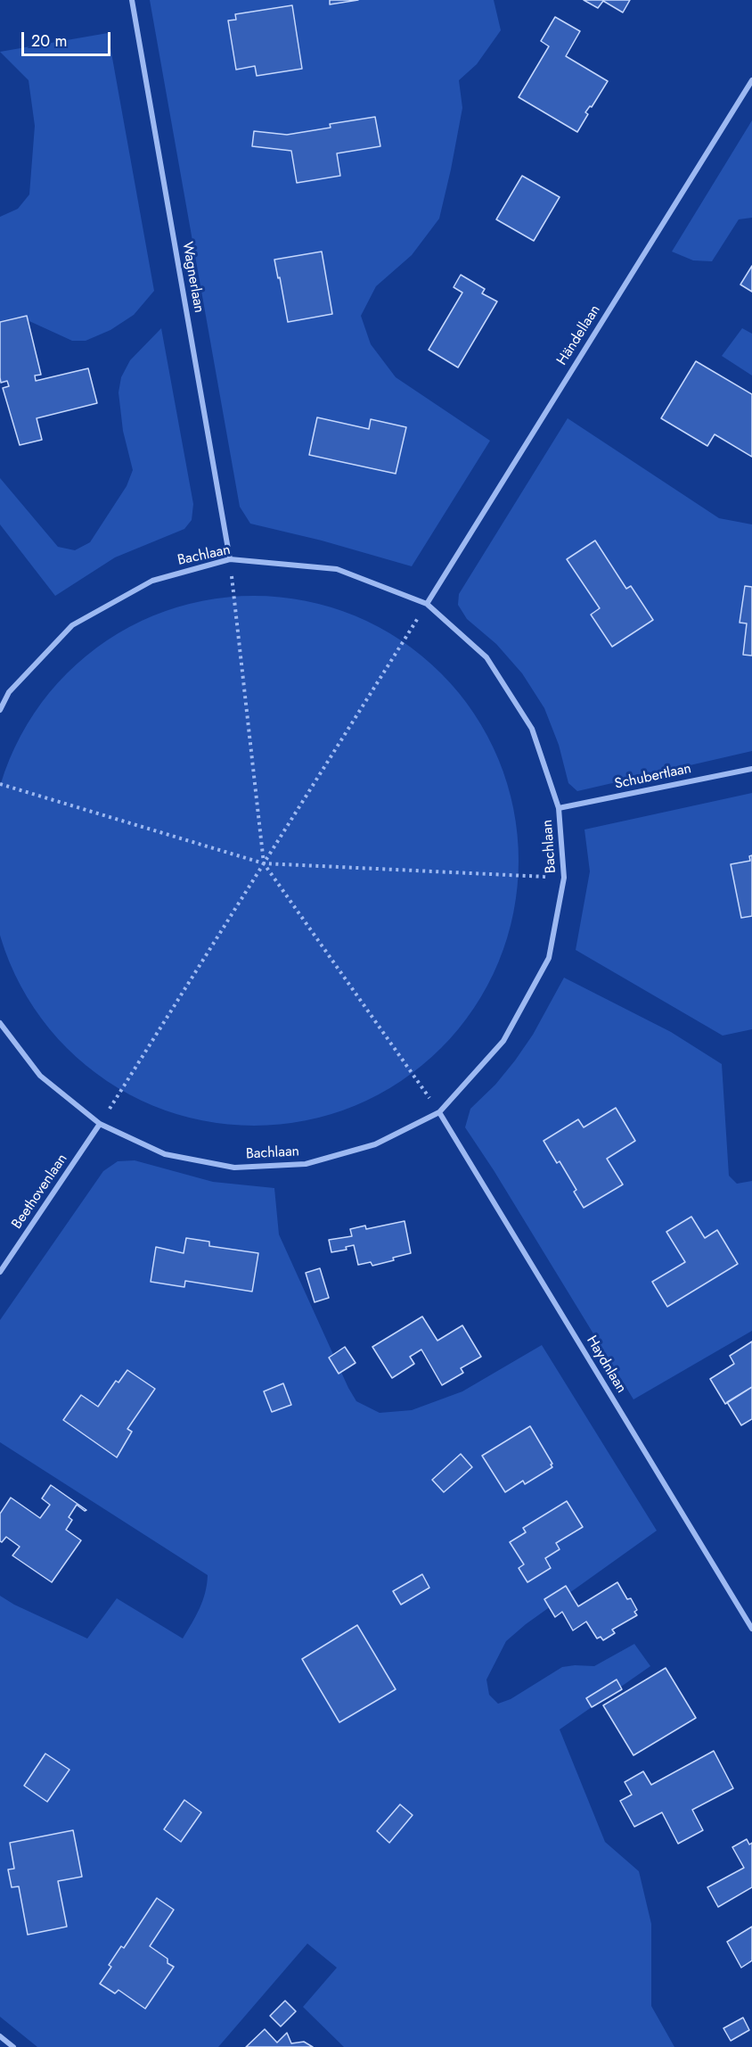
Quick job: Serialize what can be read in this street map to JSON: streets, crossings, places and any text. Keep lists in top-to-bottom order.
{
  "streets": {
    "street": [
      "Wagnerlaan",
      "Händellaan",
      "Bachlaan",
      "Schubertlaan",
      "Beethovenlaan",
      "Haydnlaan"
    ]
  },
  "crossings": [
    ["Wagnerlaan", "Bachlaan"],
    ["Händellaan", "Bachlaan"],
    ["Bachlaan", "Schubertlaan"],
    ["Bachlaan", "Beethovenlaan"],
    ["Bachlaan", "Haydnlaan"]
  ],
  "scale_bar": "20 m"
}
